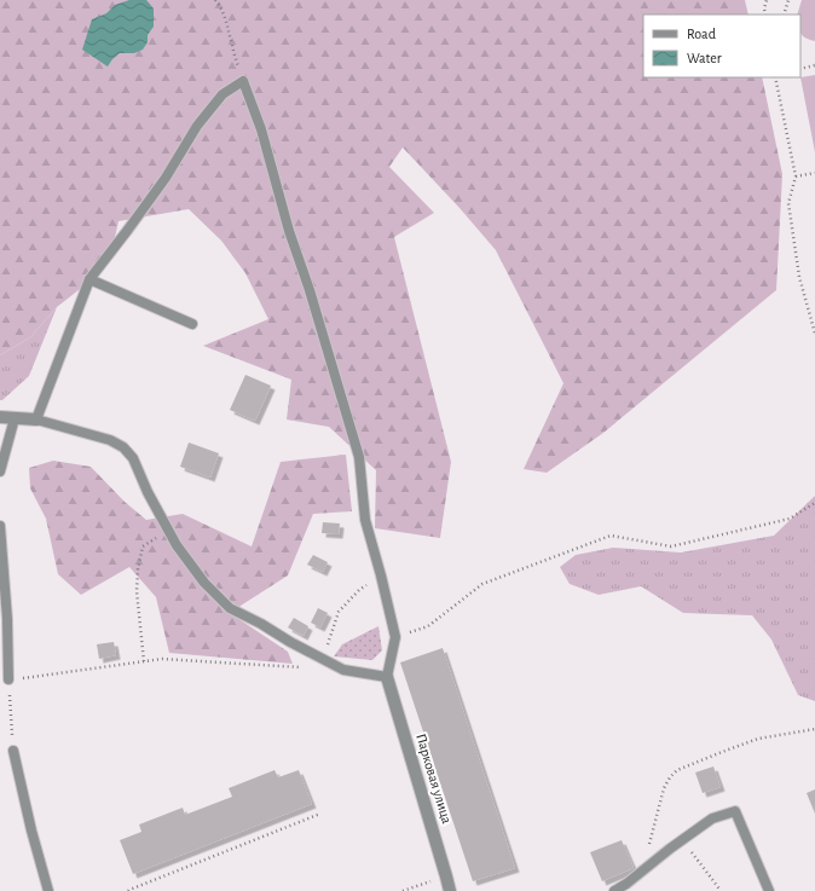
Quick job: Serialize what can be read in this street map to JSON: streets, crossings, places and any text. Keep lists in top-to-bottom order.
{
  "streets": {
    "street": ["Парковая улица"]
  },
  "legend": ["Road", "Water"]
}
